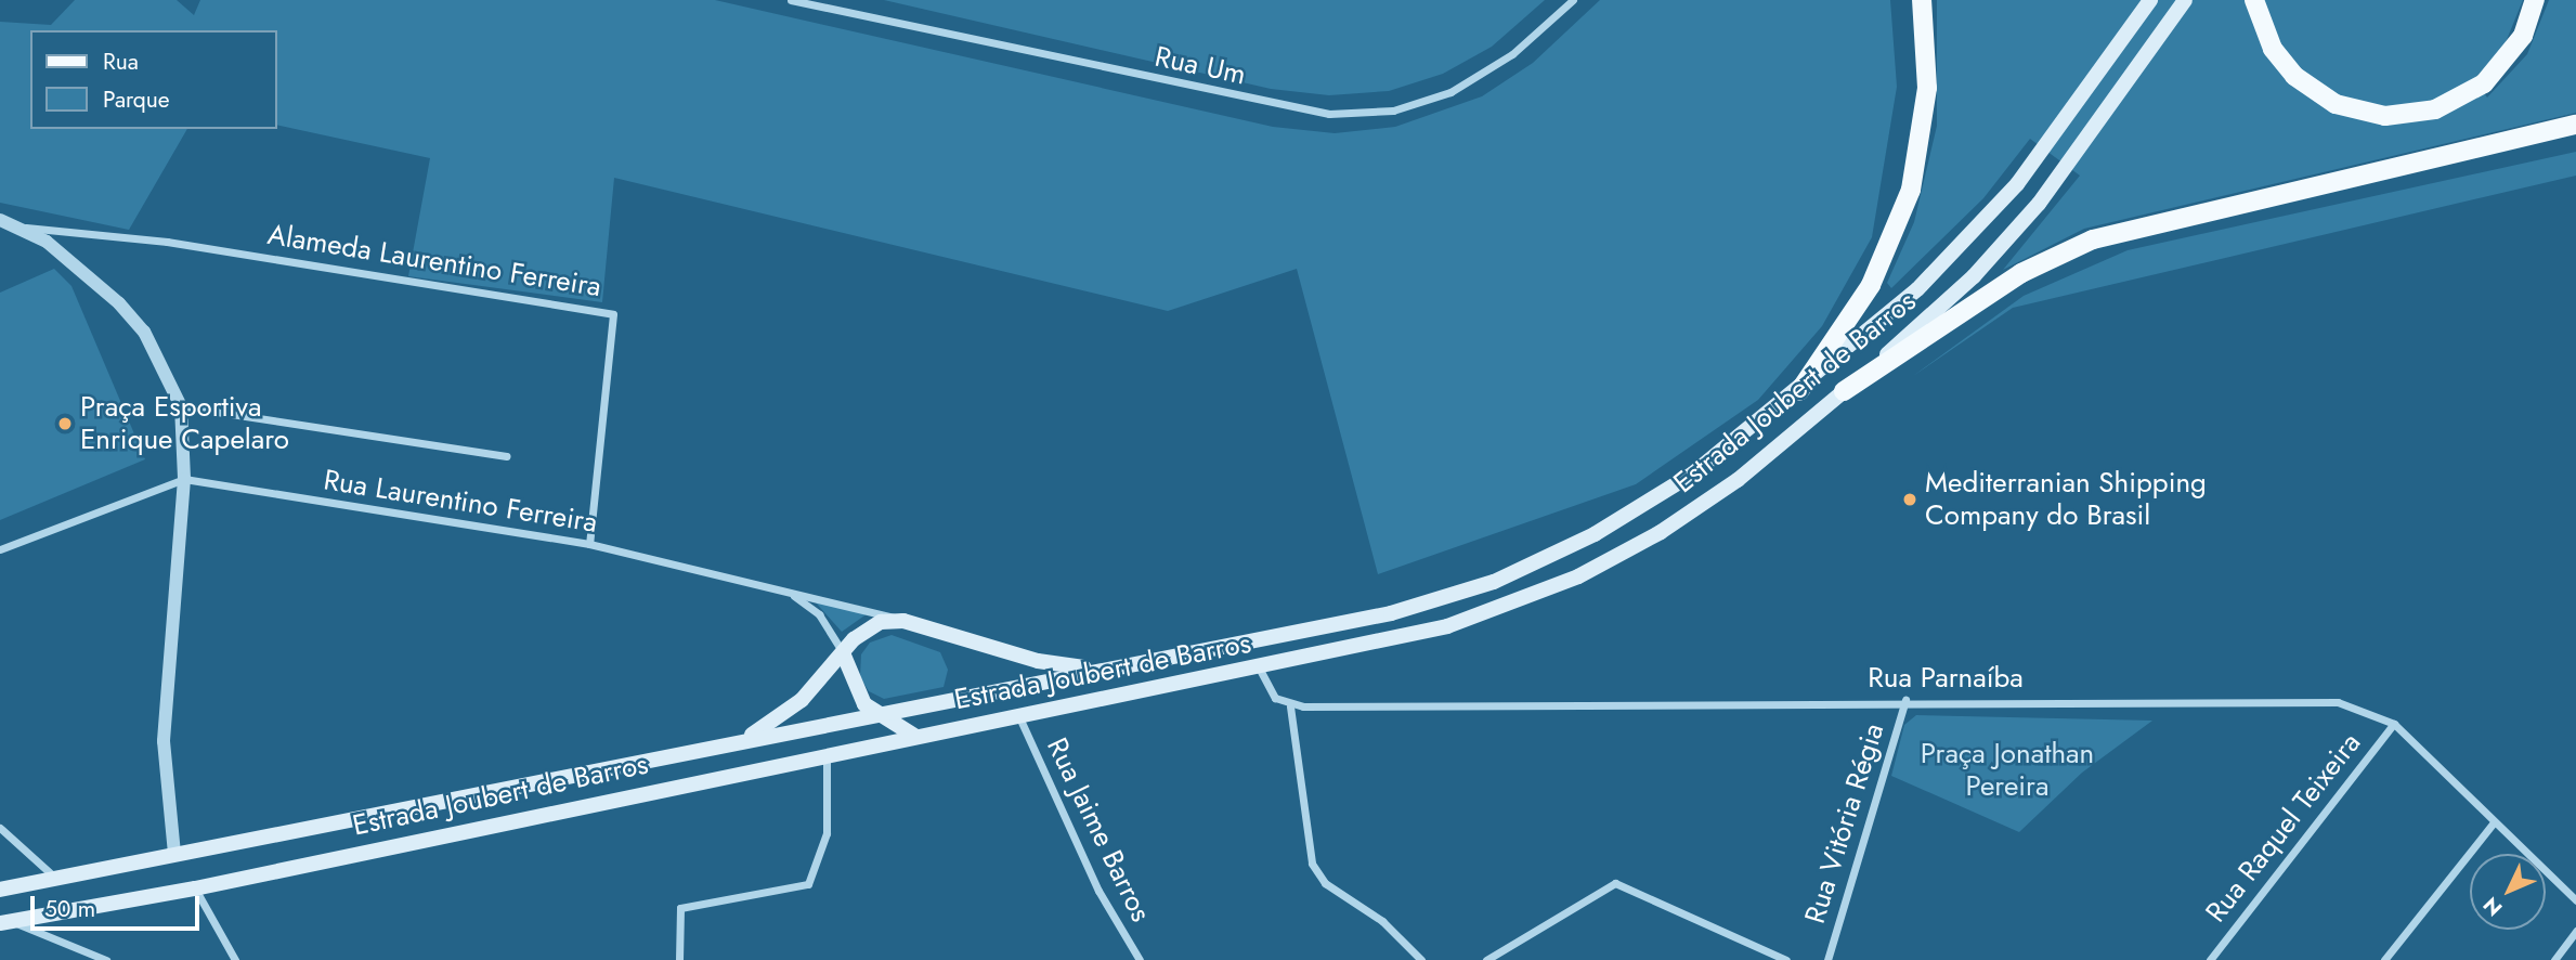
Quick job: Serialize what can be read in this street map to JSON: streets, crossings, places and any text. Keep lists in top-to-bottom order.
{
  "streets": {
    "main road": ["Estrada Joubert de Barros"],
    "street": [
      "Rua Um",
      "Alameda Laurentino Ferreira",
      "Rua Laurentino Ferreira",
      "Rua Parnaíba",
      "Rua Vitória Régia",
      "Rua Raquel Teixeira",
      "Rua Jaime Barros"
    ]
  },
  "crossings": [
    ["Alameda Laurentino Ferreira", "Rua Laurentino Ferreira"],
    ["Estrada Joubert de Barros", "Rua Jaime Barros"],
    ["Rua Parnaíba", "Rua Vitória Régia"],
    ["Rua Parnaíba", "Rua Raquel Teixeira"]
  ],
  "parks": ["Praça Jonathan Pereira"],
  "places": ["Praça Esportiva Enrique Capelaro", "Mediterranian Shipping Company do Brasil"],
  "legend": ["Rua", "Parque"],
  "scale_bar": "50 m",
  "north": "bottom left"
}
